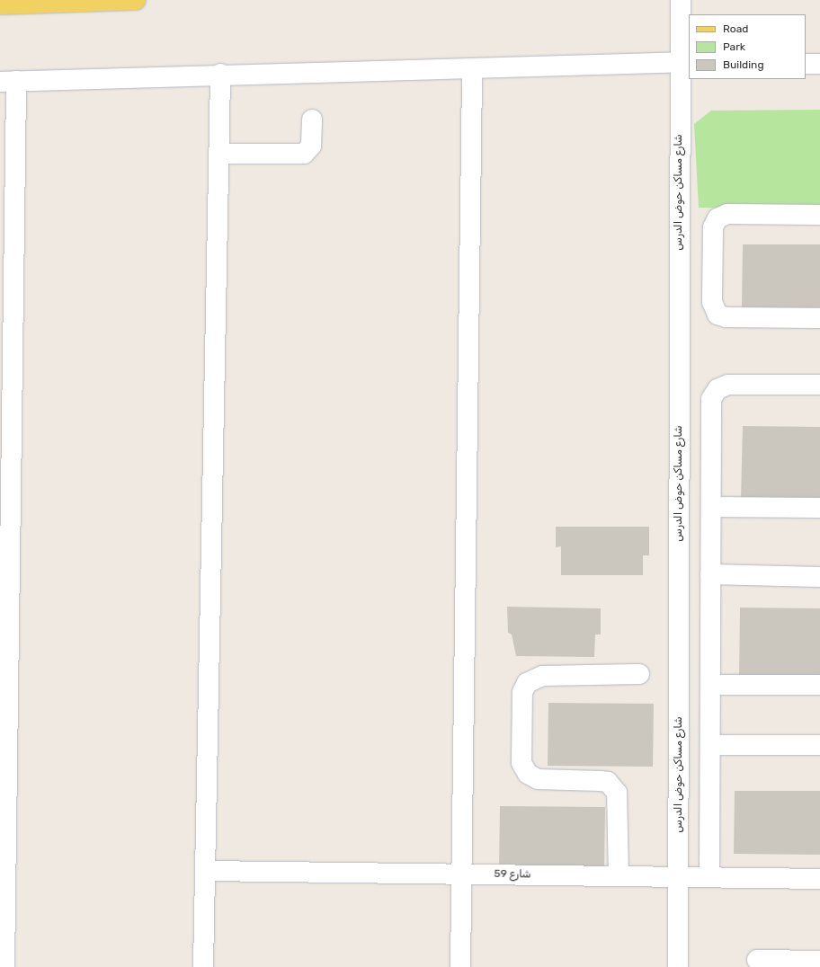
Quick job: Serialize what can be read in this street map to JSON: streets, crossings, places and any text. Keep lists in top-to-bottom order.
{
  "streets": {
    "street": ["شارع مساكن حوض الدرس", "شارع 59"]
  },
  "crossings": [
    ["شارع مساكن حوض الدرس", "شارع 59"]
  ],
  "legend": ["Road", "Park", "Building"]
}
